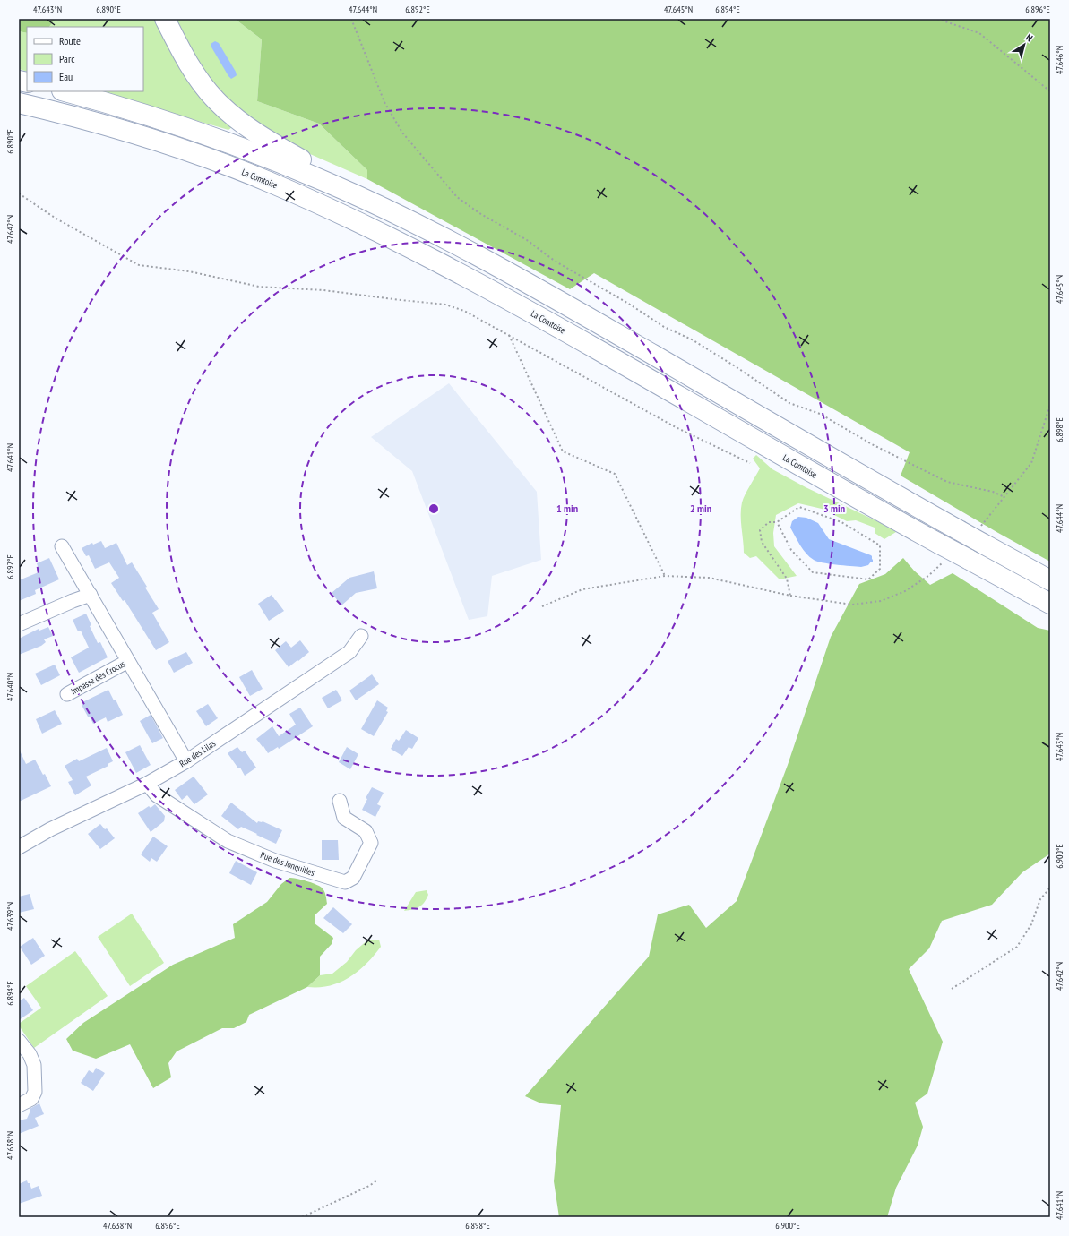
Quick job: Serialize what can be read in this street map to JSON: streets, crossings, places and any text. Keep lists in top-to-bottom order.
{
  "streets": {
    "highway": ["La Comtoise"],
    "street": ["Impasse des Crocus", "Rue des Lilas", "Rue des Jonquilles"]
  },
  "crossings": [
    ["Rue des Lilas", "Rue des Jonquilles"]
  ],
  "legend": ["Route", "Parc", "Eau"],
  "north": "top right",
  "coordinates": [
    "47.643°N",
    "6.890°E",
    "47.644°N",
    "6.892°E",
    "47.645°N",
    "6.894°E",
    "6.896°E",
    "47.646°N",
    "47.642°N",
    "6.898°E",
    "47.641°N",
    "47.640°N",
    "6.900°E",
    "47.639°N",
    "47.638°N"
  ],
  "rings": ["1 min", "2 min", "3 min"]
}
